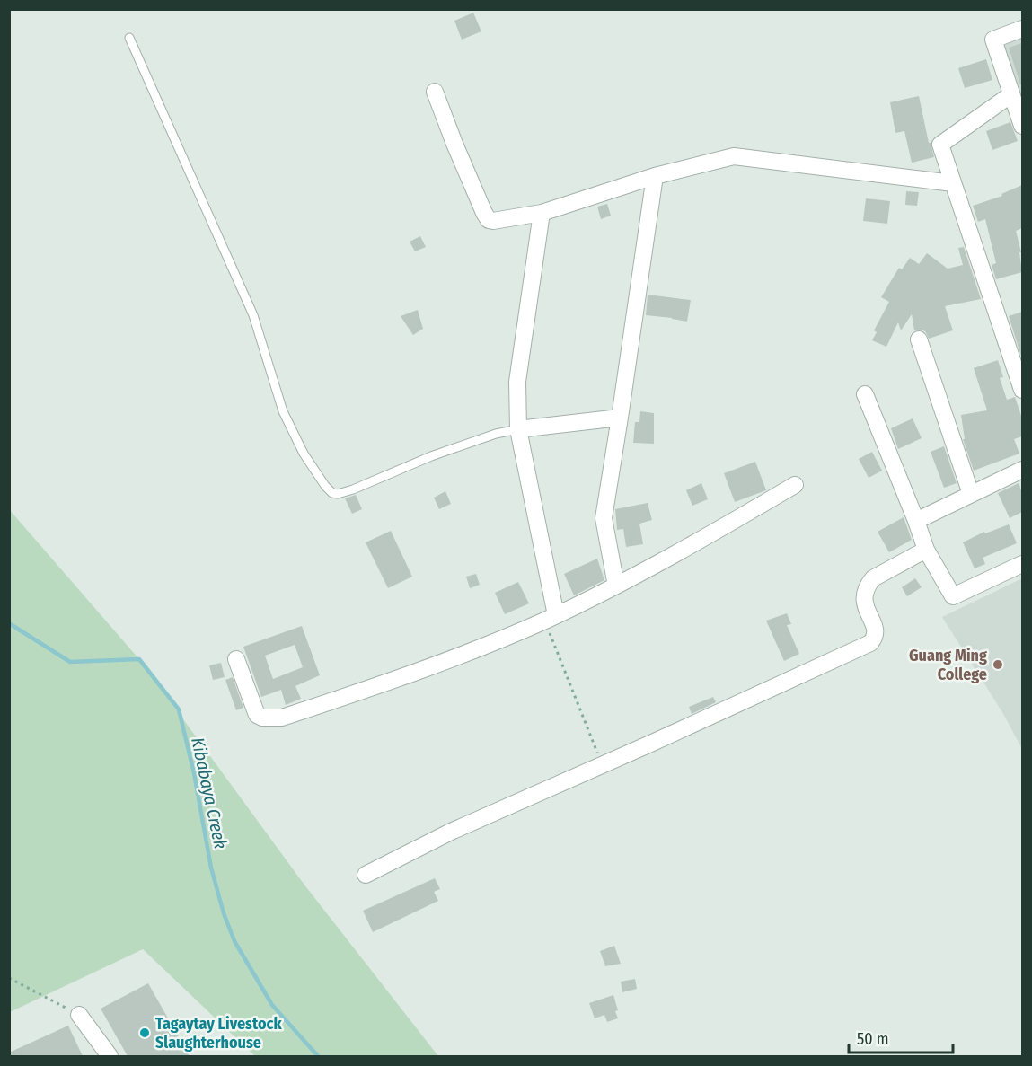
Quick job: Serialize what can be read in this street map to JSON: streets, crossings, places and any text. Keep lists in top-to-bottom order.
{
  "water": ["Kibabaya Creek"],
  "places": ["Guang Ming College", "Tagaytay Livestock Slaughterhouse"],
  "scale_bar": "50 m"
}
